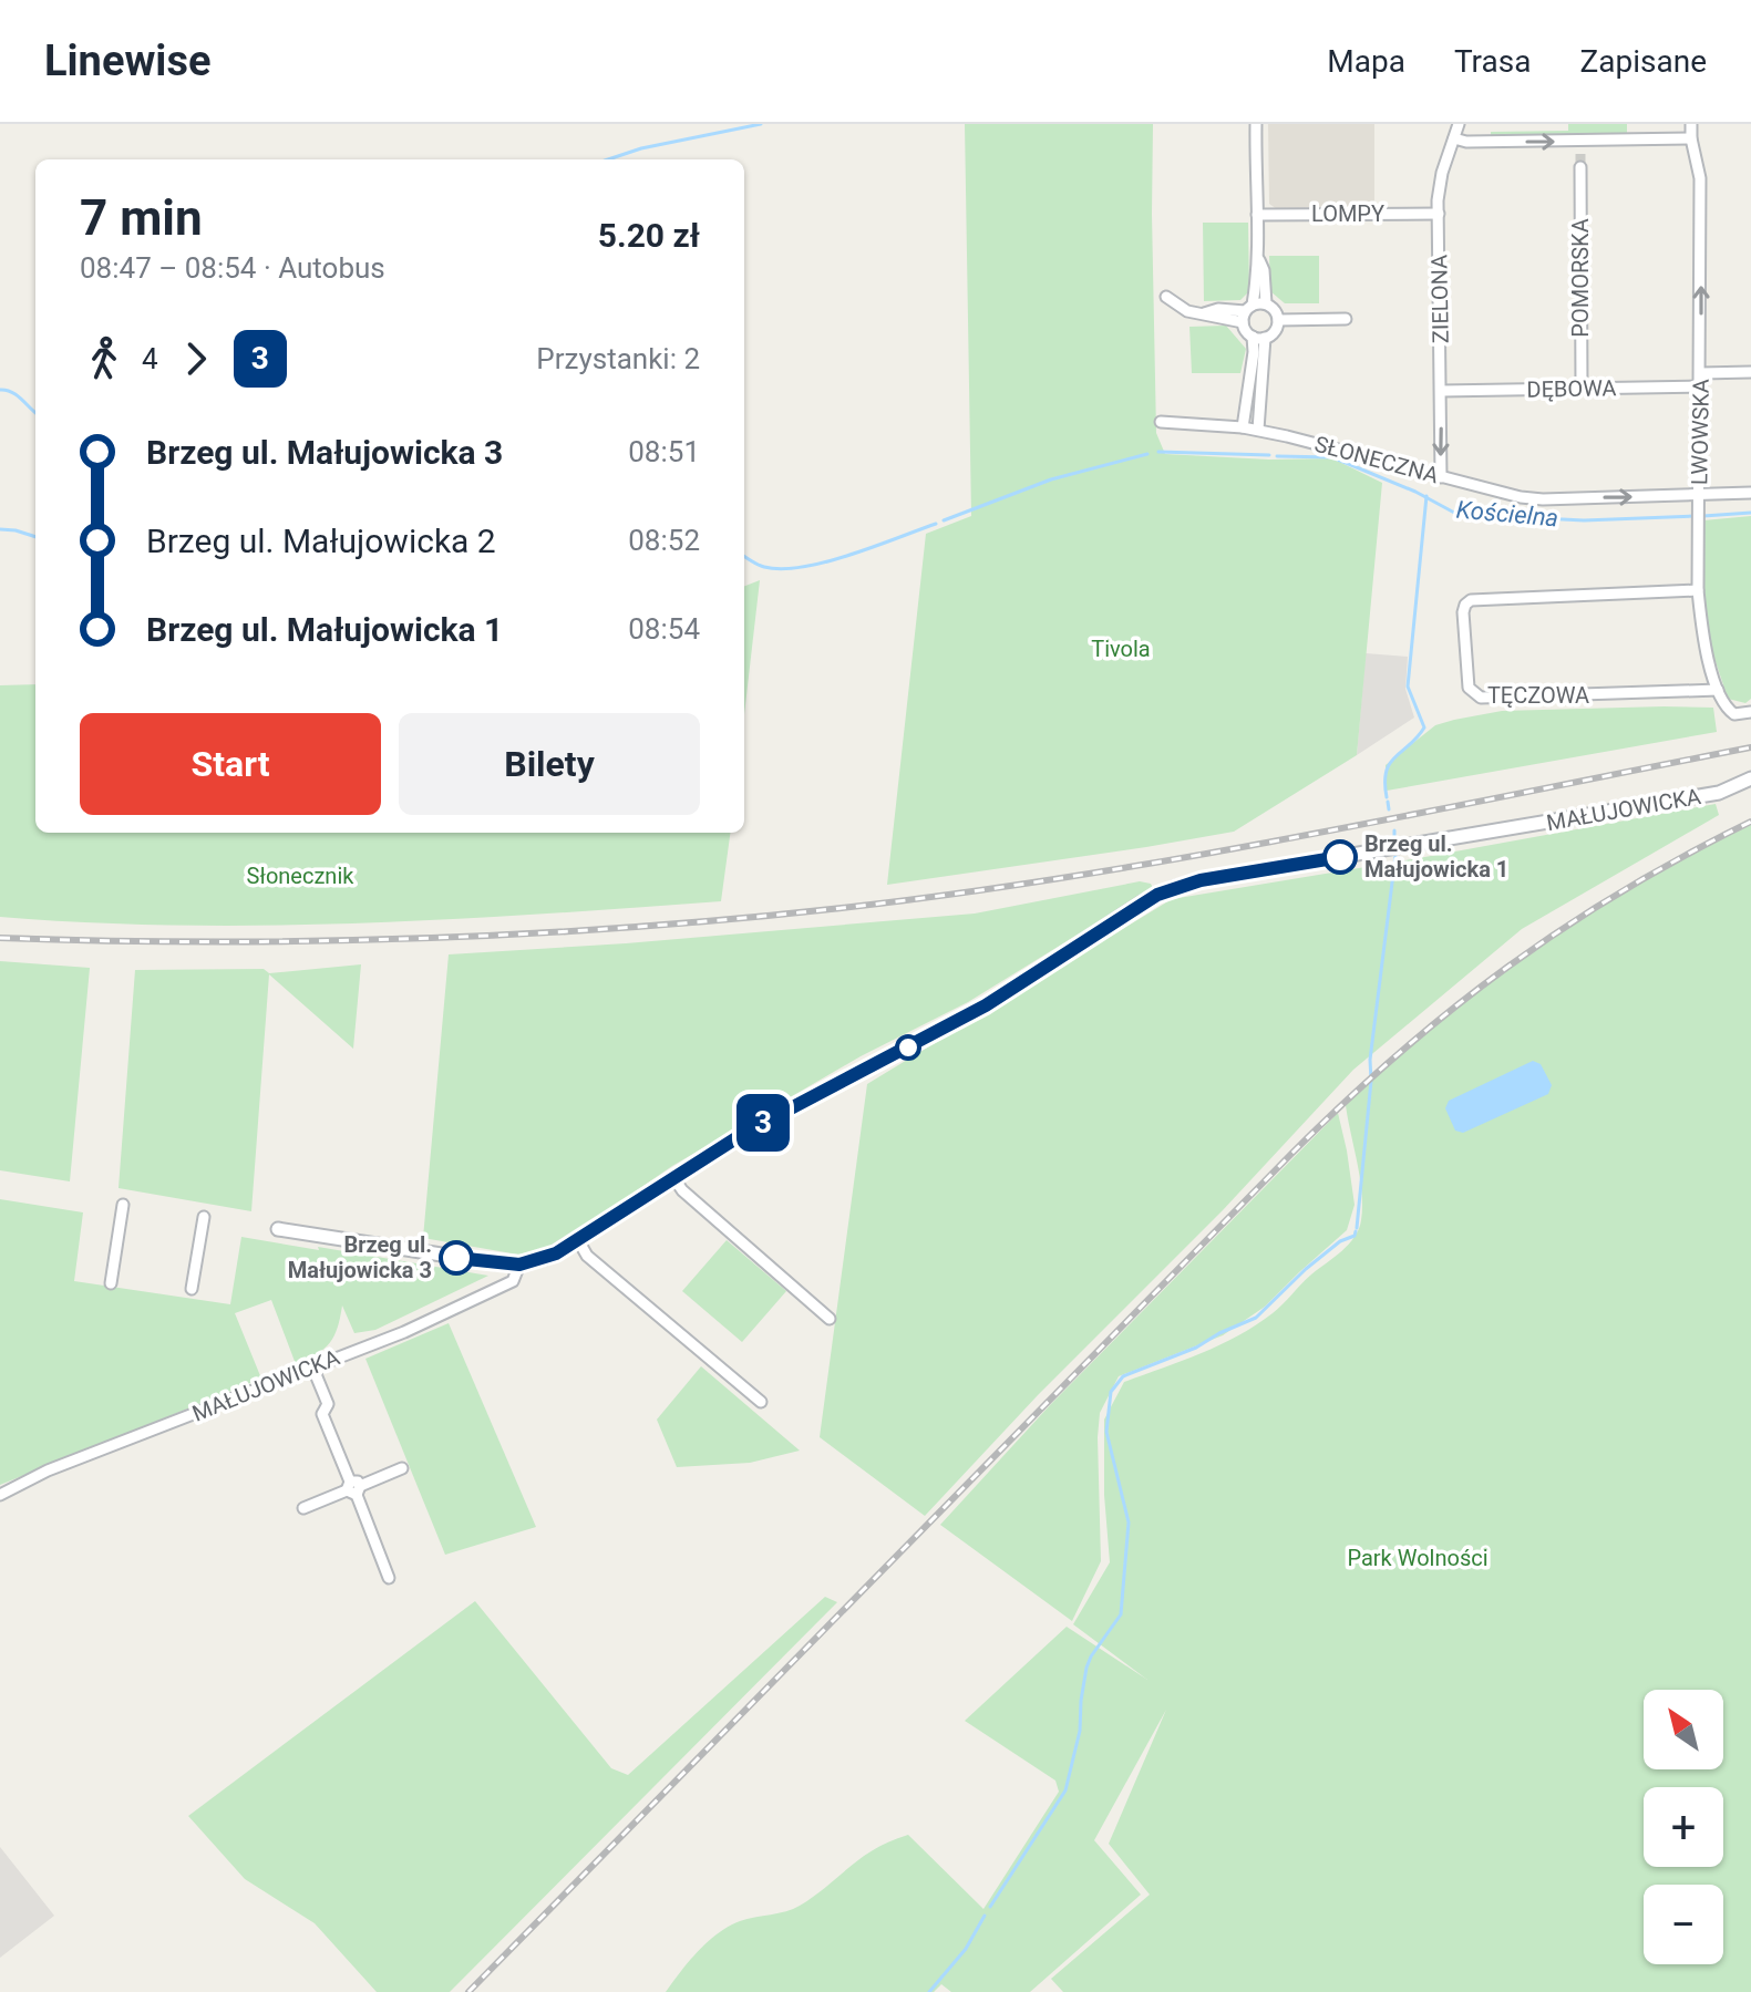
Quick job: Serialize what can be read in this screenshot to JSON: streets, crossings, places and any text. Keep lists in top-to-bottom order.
{
  "streets": {
    "street": [
      "LOMPY",
      "POMORSKA",
      "ZIELONA",
      "DĘBOWA",
      "LWOWSKA",
      "SŁONECZNA",
      "TĘCZOWA",
      "MAŁUJOWICKA"
    ]
  },
  "crossings": [
    ["LOMPY", "ZIELONA"],
    ["POMORSKA", "DĘBOWA"],
    ["ZIELONA", "DĘBOWA"],
    ["ZIELONA", "SŁONECZNA"],
    ["DĘBOWA", "LWOWSKA"],
    ["LWOWSKA", "SŁONECZNA"],
    ["LWOWSKA", "TĘCZOWA"]
  ],
  "one_way": ["LWOWSKA", "SŁONECZNA"],
  "water": ["Kościelna"],
  "parks": ["Tivola", "Słonecznik", "Park Wolności"],
  "places": ["Brzeg ul. Małujowicka 1", "Brzeg ul. Małujowicka 3"],
  "lines": ["bus line 3"],
  "north": "top left",
  "page": {
    "header": "Linewise",
    "nav": ["Mapa", "Trasa", "Zapisane"],
    "on_map": "3",
    "heading": ["7 min", "08:47 – 08:54 · Autobus", "5.20 zł"],
    "legs": ["4", "3", "Przystanki: 2"],
    "list": [
      {
        "name": "Brzeg ul. Małujowicka 3",
        "value": "08:51"
      },
      {
        "name": "Brzeg ul. Małujowicka 2",
        "value": "08:52"
      },
      {
        "name": "Brzeg ul. Małujowicka 1",
        "value": "08:54"
      }
    ],
    "buttons": ["Start", "Bilety"],
    "map_buttons": ["+", "−"]
  }
}
